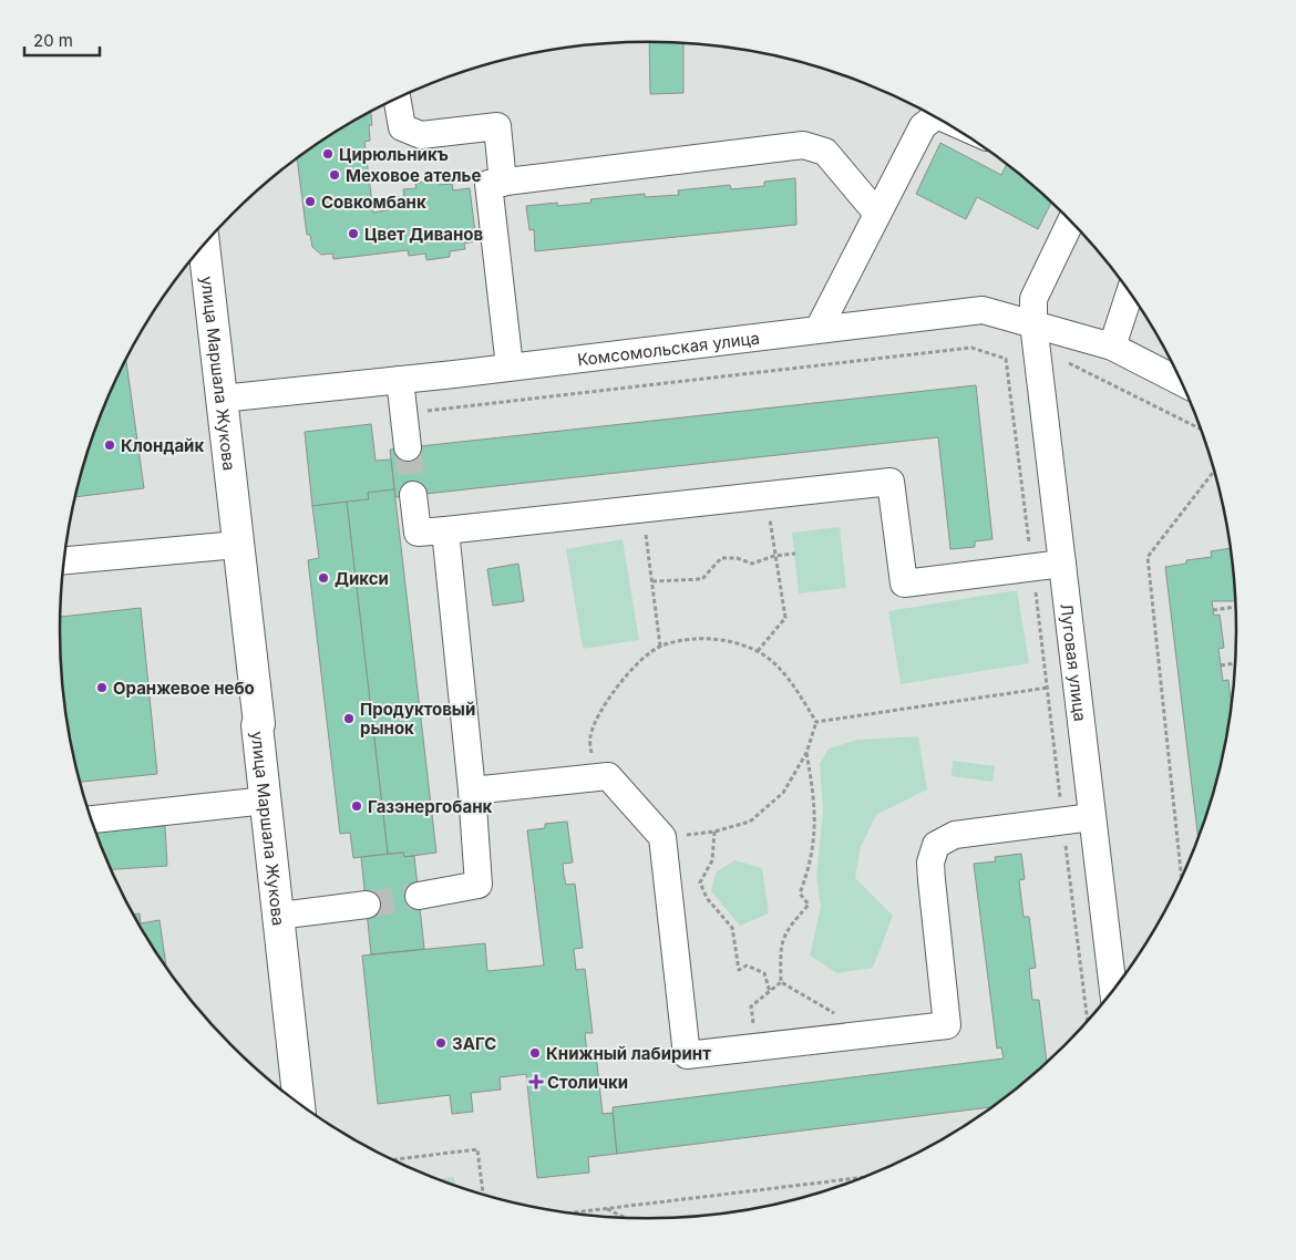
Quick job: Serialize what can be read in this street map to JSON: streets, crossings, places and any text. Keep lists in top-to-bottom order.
{
  "streets": {
    "main road": ["улица Маршала Жукова"],
    "street": ["Комсомольская улица", "Луговая улица"]
  },
  "crossings": [
    ["Комсомольская улица", "улица Маршала Жукова"],
    ["Комсомольская улица", "Луговая улица"]
  ],
  "places": {
    "other": [
      "Цирюльникъ",
      "Меховое ателье",
      "Совкомбанк",
      "Цвет Диванов",
      "Клондайк",
      "Дикси",
      "Оранжевое небо",
      "Продуктовый рынок",
      "Газэнергобанк",
      "ЗАГС",
      "Книжный лабиринт"
    ],
    "health": ["Столички"]
  },
  "scale_bar": "20 m"
}
